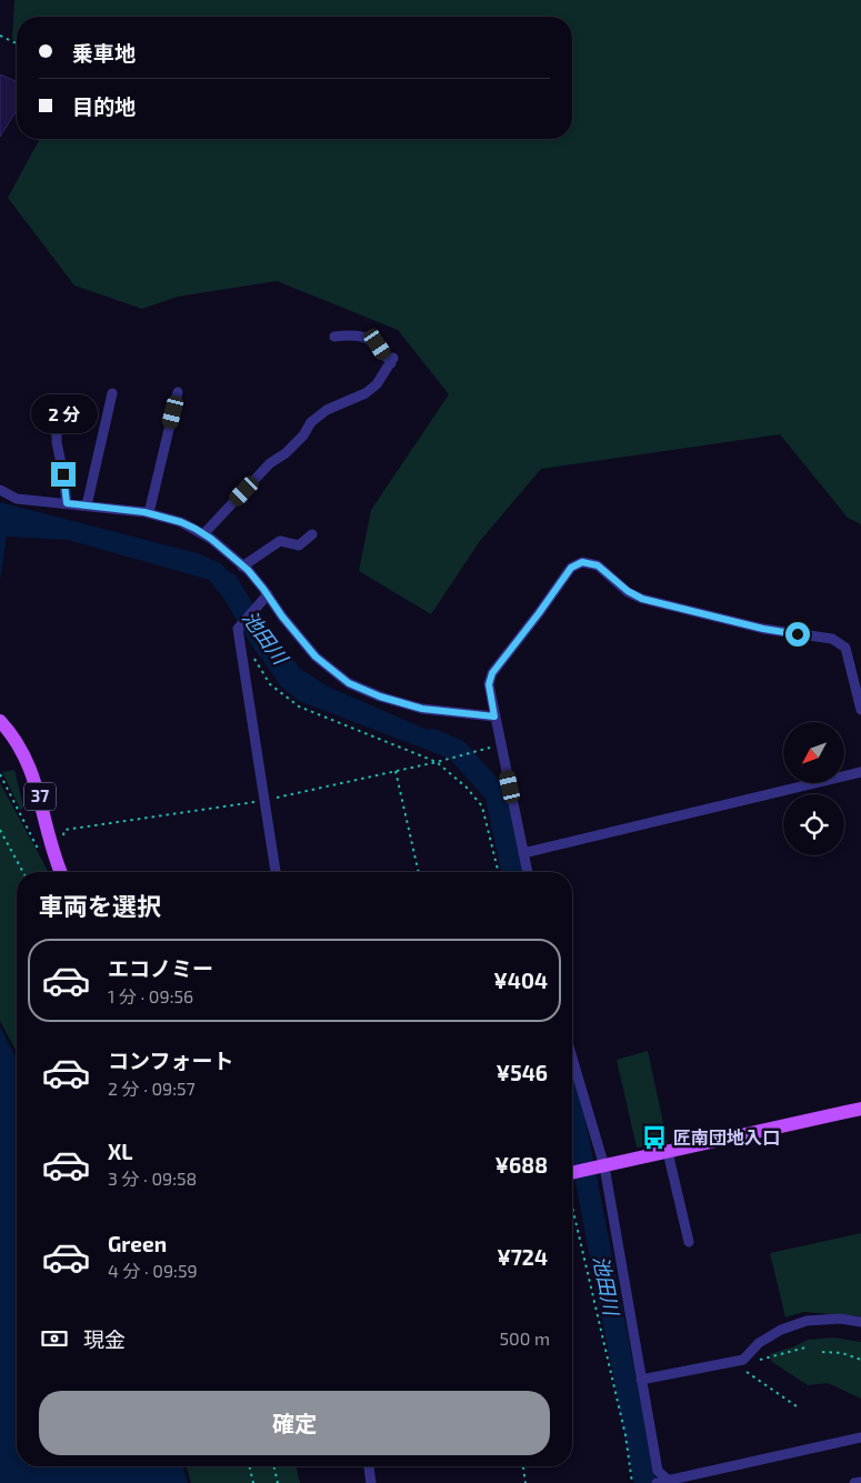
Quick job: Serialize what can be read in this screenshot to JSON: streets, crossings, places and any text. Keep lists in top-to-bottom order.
{
  "streets": {
    "main road": ["37"]
  },
  "water": ["池田川"],
  "places": {
    "bus stop": ["匠南団地入口"]
  },
  "north": "bottom left",
  "page": {
    "banner": ["乗車地", "目的地"],
    "bubble": "2 分",
    "heading": "車両を選択",
    "list": [
      {
        "name": "エコノミー",
        "note": "1 分 · 09:56",
        "value": "¥404"
      },
      {
        "name": "コンフォート",
        "note": "2 分 · 09:57",
        "value": "¥546"
      },
      {
        "name": "XL",
        "note": "3 分 · 09:58",
        "value": "¥688"
      },
      {
        "name": "Green",
        "note": "4 分 · 09:59",
        "value": "¥724"
      }
    ],
    "pay": ["現金", "500 m"],
    "buttons": "確定"
  }
}
